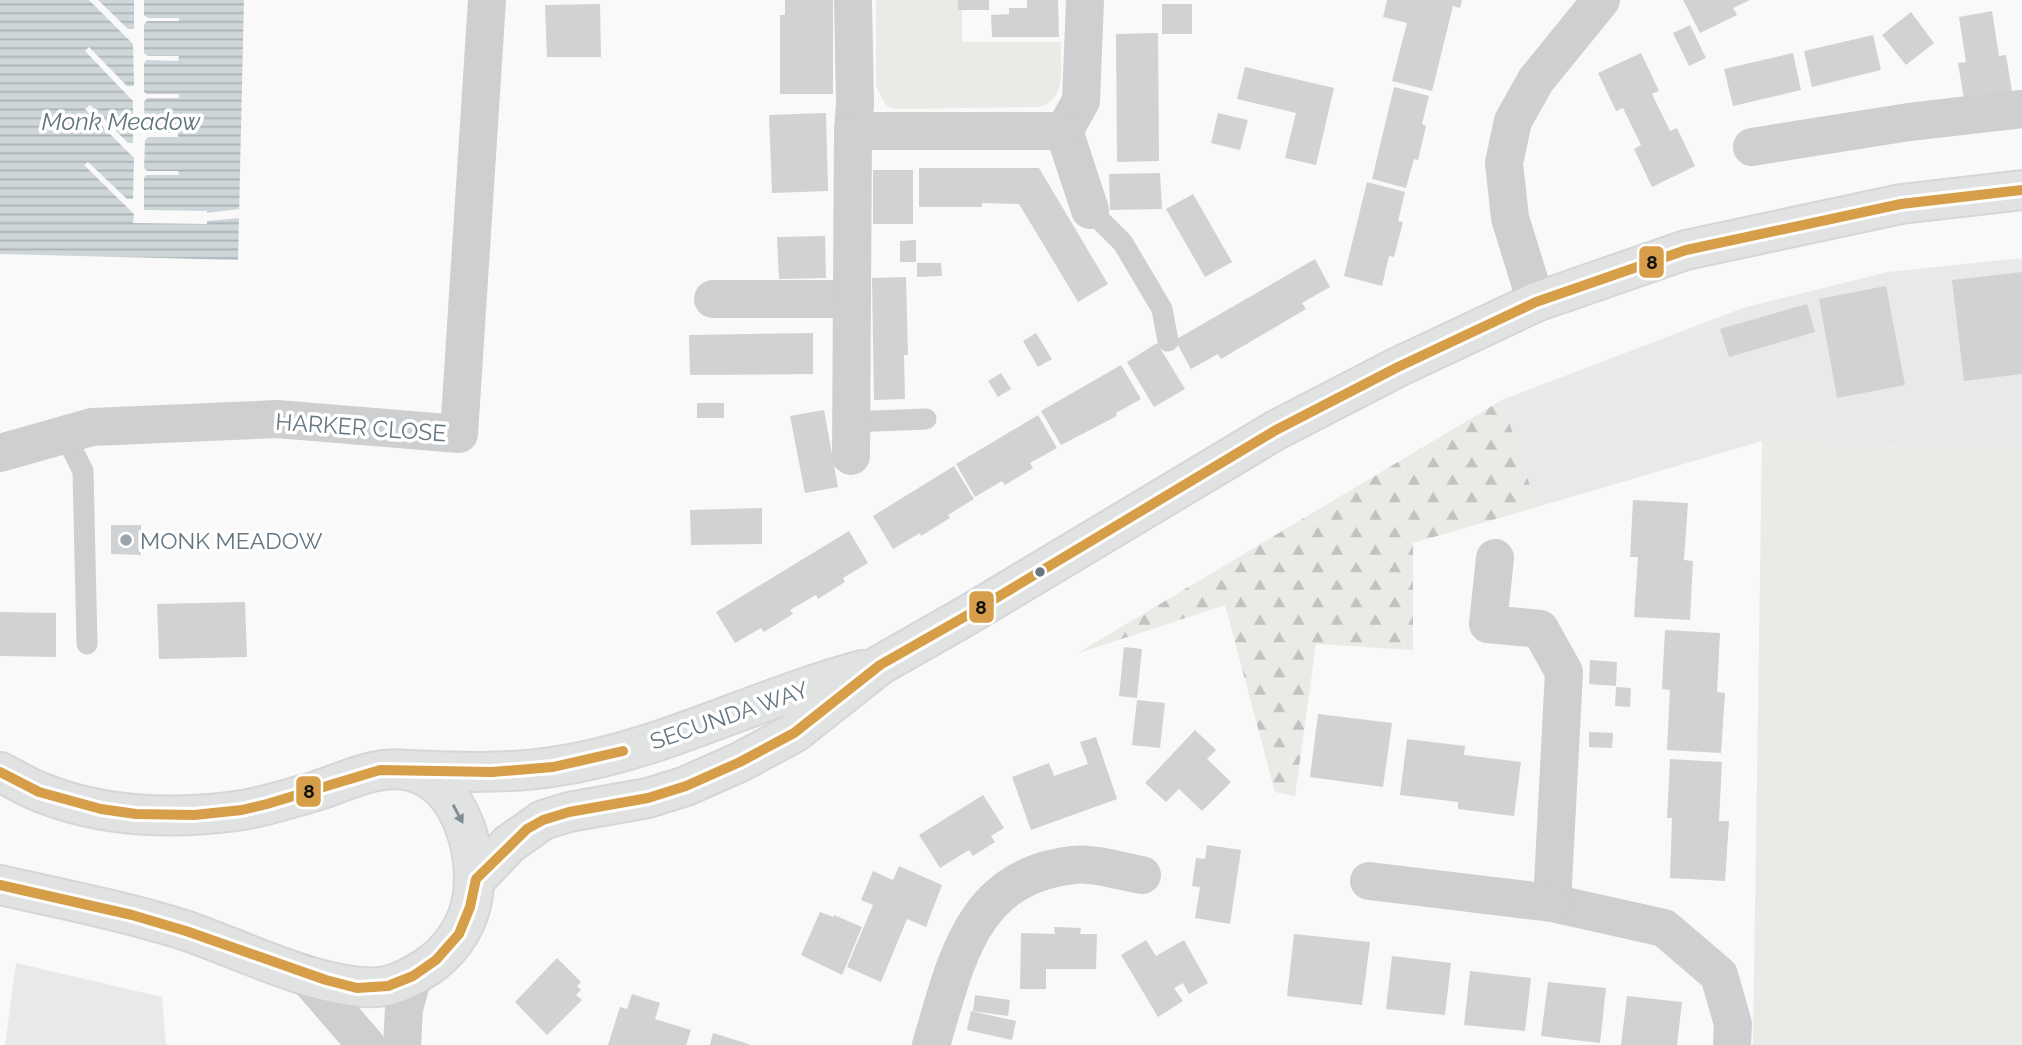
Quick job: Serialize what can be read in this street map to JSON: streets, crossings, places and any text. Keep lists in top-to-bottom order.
{
  "streets": {
    "main road": ["SECUNDA WAY"],
    "street": ["HARKER CLOSE"]
  },
  "water": ["Monk Meadow"],
  "places": ["MONK MEADOW"],
  "lines": ["transit line 8"]
}
